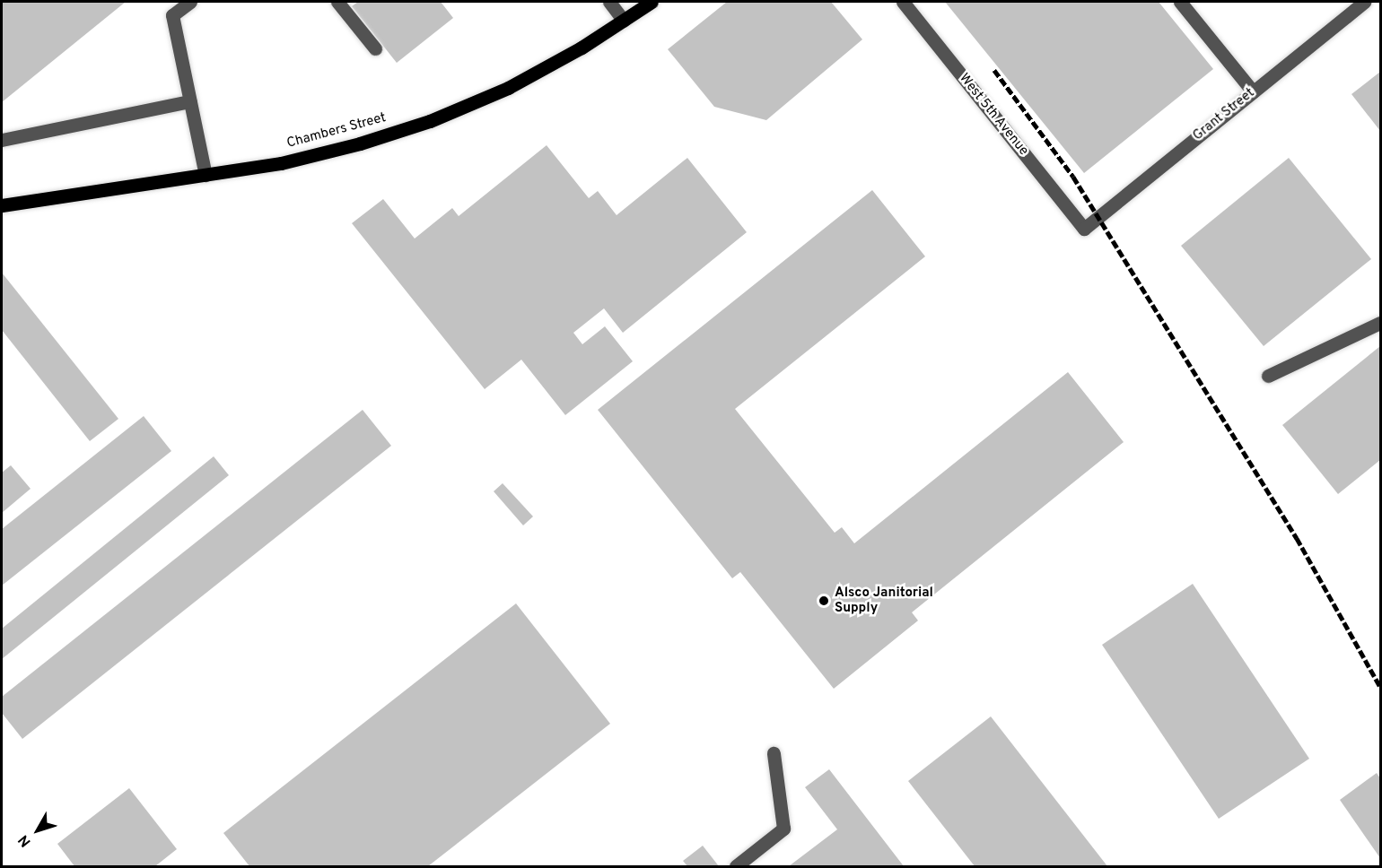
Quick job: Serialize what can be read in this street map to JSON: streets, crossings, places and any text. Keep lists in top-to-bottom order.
{
  "streets": {
    "main road": ["Chambers Street"],
    "street": ["West 5th Avenue", "Grant Street"]
  },
  "crossings": [
    ["West 5th Avenue", "Grant Street"]
  ],
  "places": ["Alsco Janitorial Supply"],
  "north": "bottom left"
}
